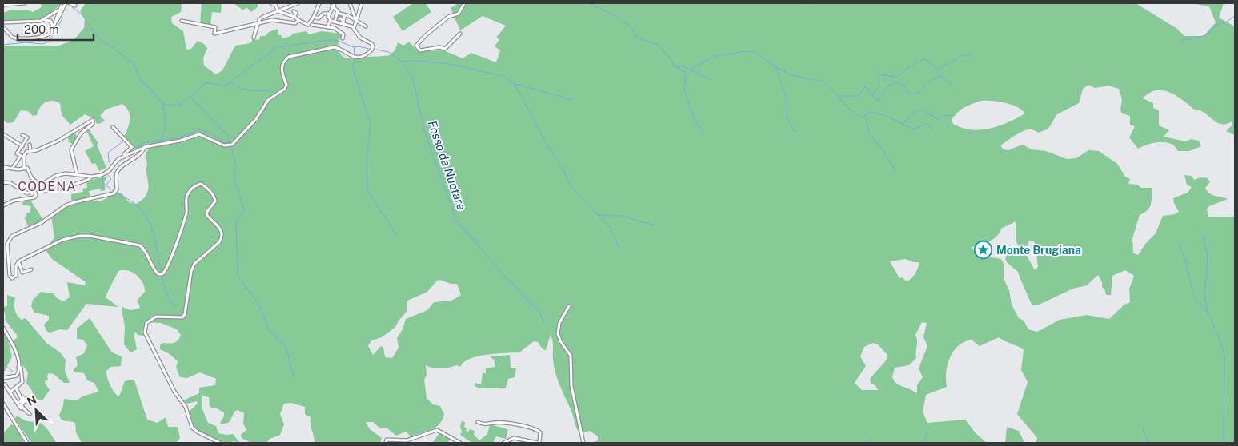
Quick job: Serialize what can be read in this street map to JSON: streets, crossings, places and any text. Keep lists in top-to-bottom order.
{
  "districts": ["CODENA"],
  "water": ["Fosso da Nuotare"],
  "places": {
    "place": ["Monte Brugiana"]
  },
  "scale_bar": "200 m",
  "north": "top left"
}
